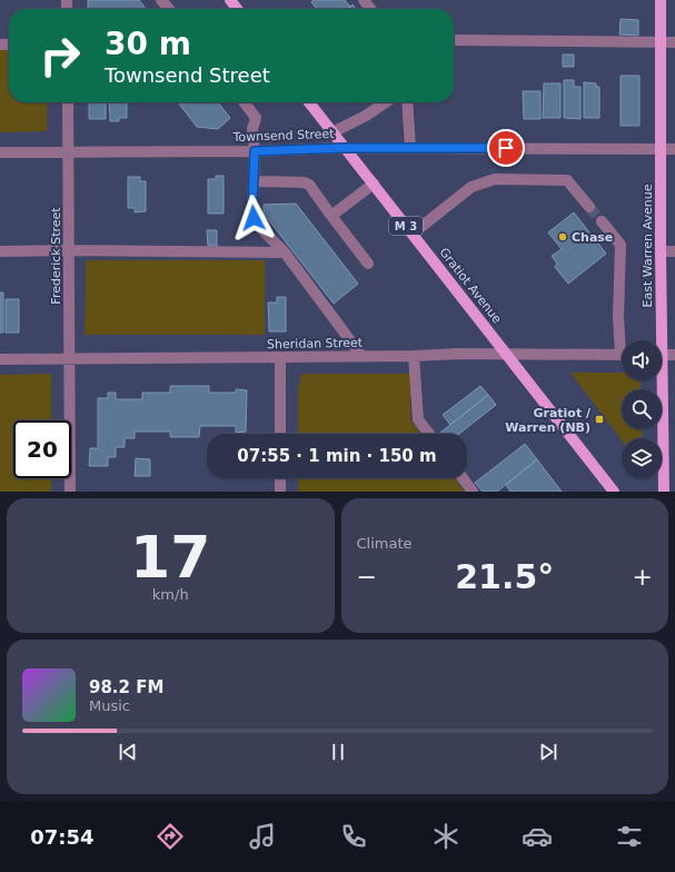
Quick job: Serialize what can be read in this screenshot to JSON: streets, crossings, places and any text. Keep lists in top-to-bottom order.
{
  "streets": {
    "main road": ["M 3", "East Warren Avenue", "Gratiot Avenue"],
    "street": ["Townsend Street", "Frederick Street", "Sheridan Street"]
  },
  "crossings": [
    ["Townsend Street", "East Warren Avenue"],
    ["Townsend Street", "Frederick Street"],
    ["Townsend Street", "Gratiot Avenue"],
    ["Frederick Street", "Sheridan Street"],
    ["Gratiot Avenue", "Sheridan Street"]
  ],
  "places": {
    "other": ["Chase"],
    "transit": ["Gratiot / Warren (NB)"]
  },
  "page": {
    "turn": ["30 m", "Townsend Street"],
    "limit": "20",
    "trip": "07:55 · 1 min · 150 m",
    "tile": [
      ["17", "km/h"],
      "Climate"
    ],
    "heat": ["−", "21.5°", "+"],
    "song": ["98.2 FM", "Music"],
    "tabs": "07:54"
  }
}
